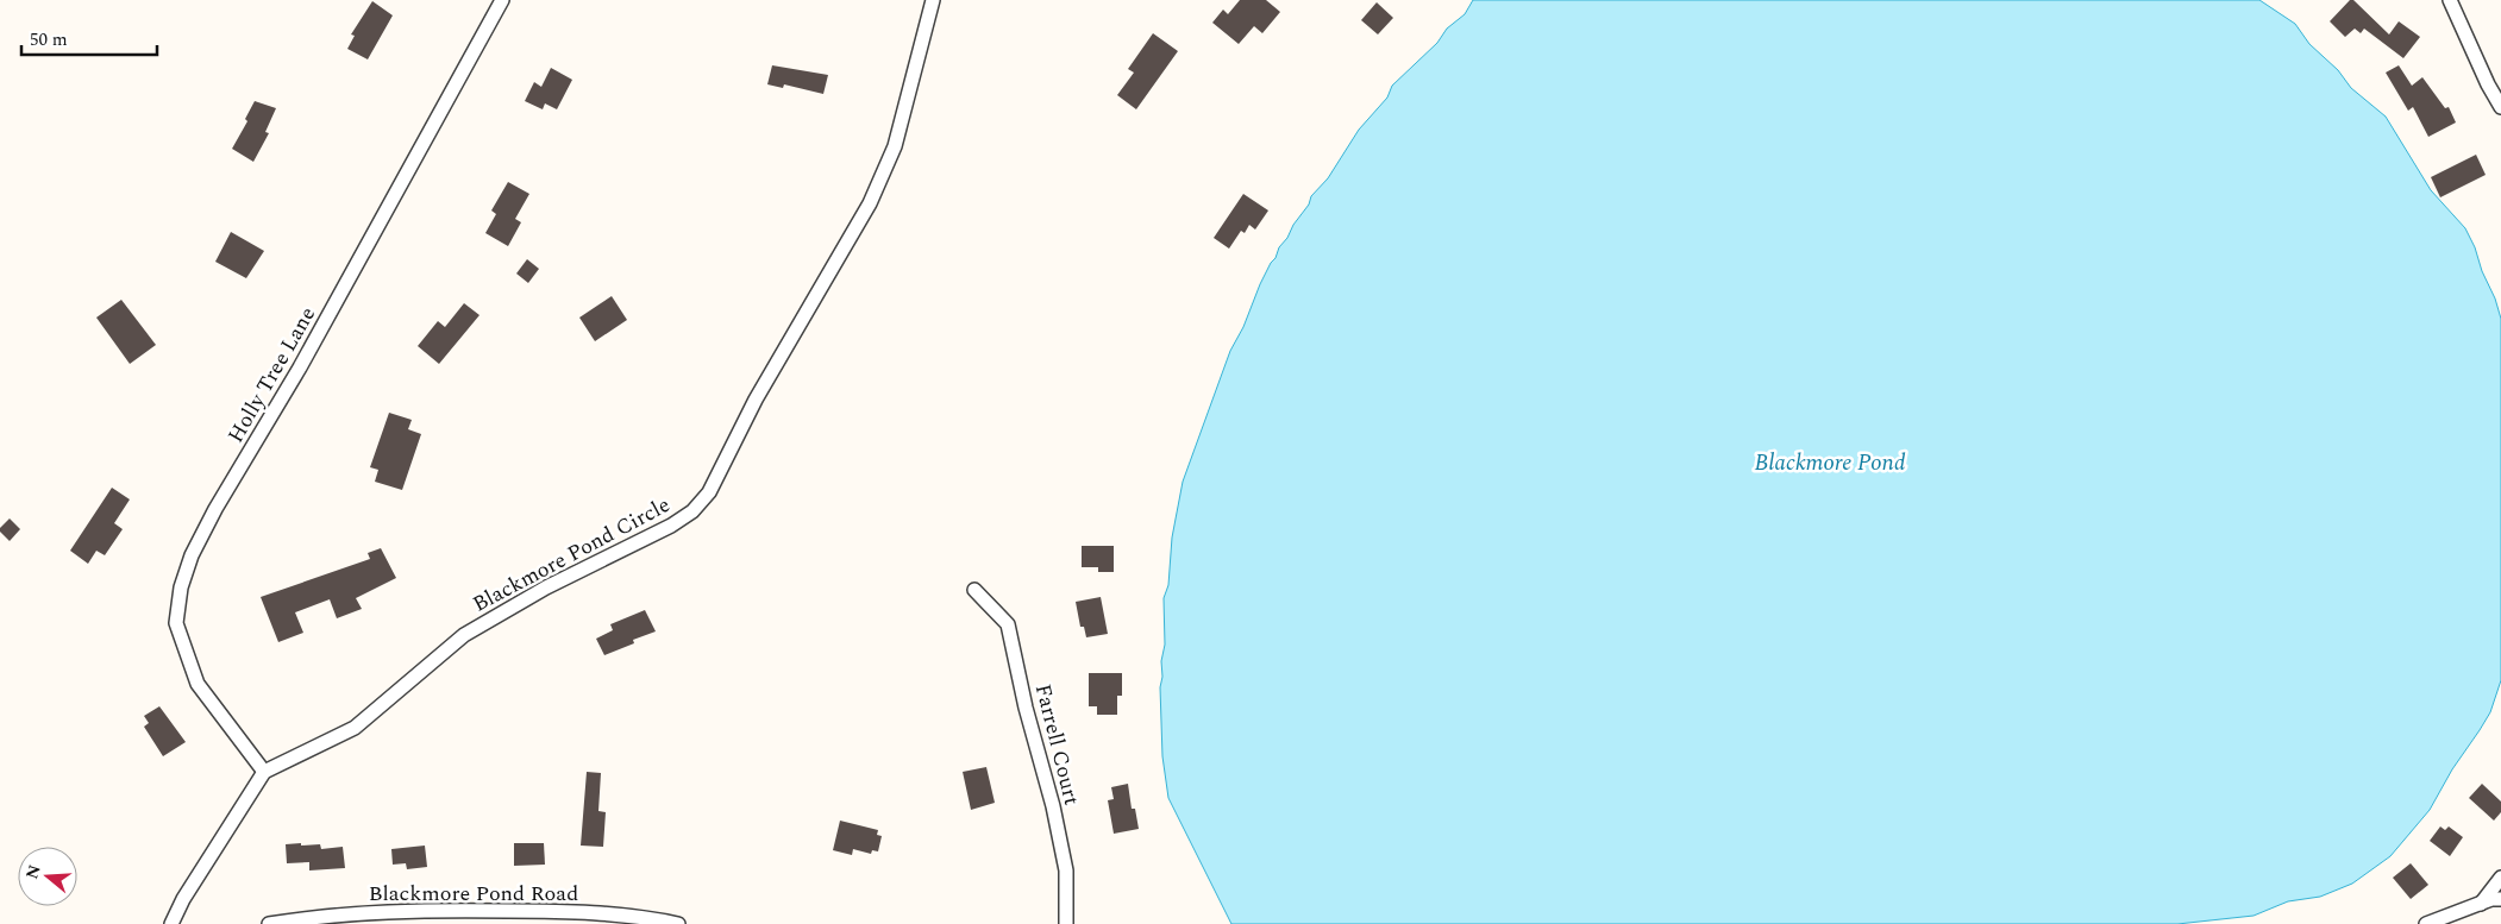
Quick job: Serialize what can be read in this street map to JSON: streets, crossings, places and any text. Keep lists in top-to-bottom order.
{
  "streets": {
    "street": [
      "Holly Tree Lane",
      "Blackmore Pond Circle",
      "Farrell Court",
      "Blackmore Pond Road"
    ]
  },
  "crossings": [
    ["Holly Tree Lane", "Blackmore Pond Circle"]
  ],
  "water": ["Blackmore Pond"],
  "scale_bar": "50 m",
  "north": "left"
}
